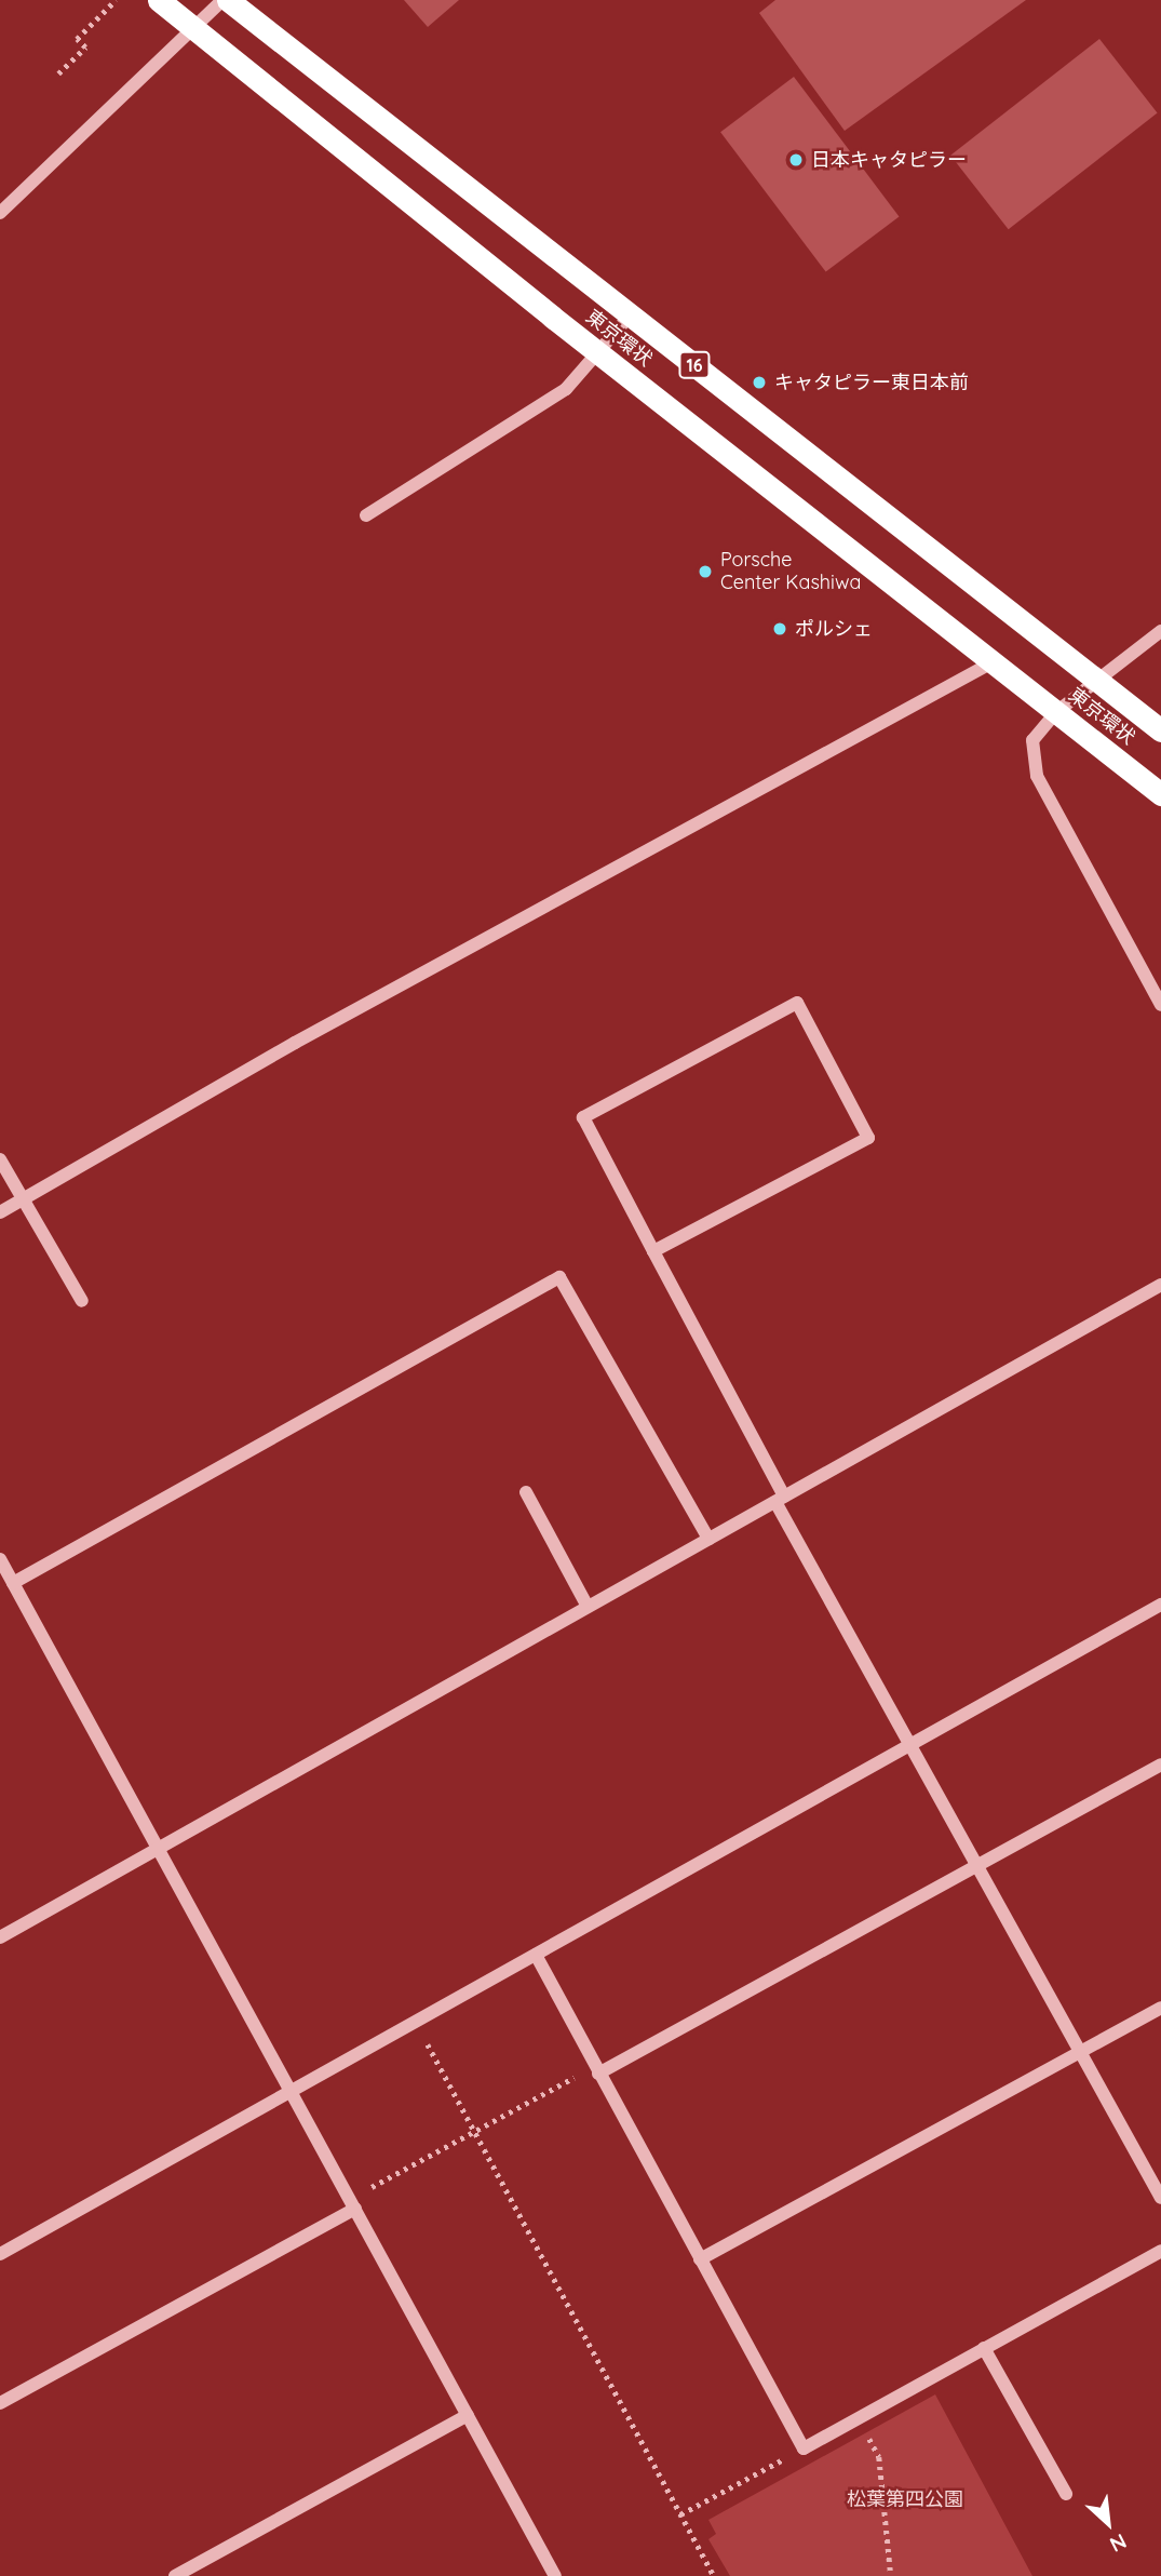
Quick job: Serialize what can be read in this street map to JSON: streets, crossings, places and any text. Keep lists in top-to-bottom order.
{
  "streets": {
    "highway": ["東京環状", "16"]
  },
  "parks": ["松葉第四公園"],
  "places": [
    "日本キャタピラー",
    "キャタピラー東日本前",
    "Porsche Center Kashiwa",
    "ポルシェ"
  ],
  "north": "bottom right"
}
